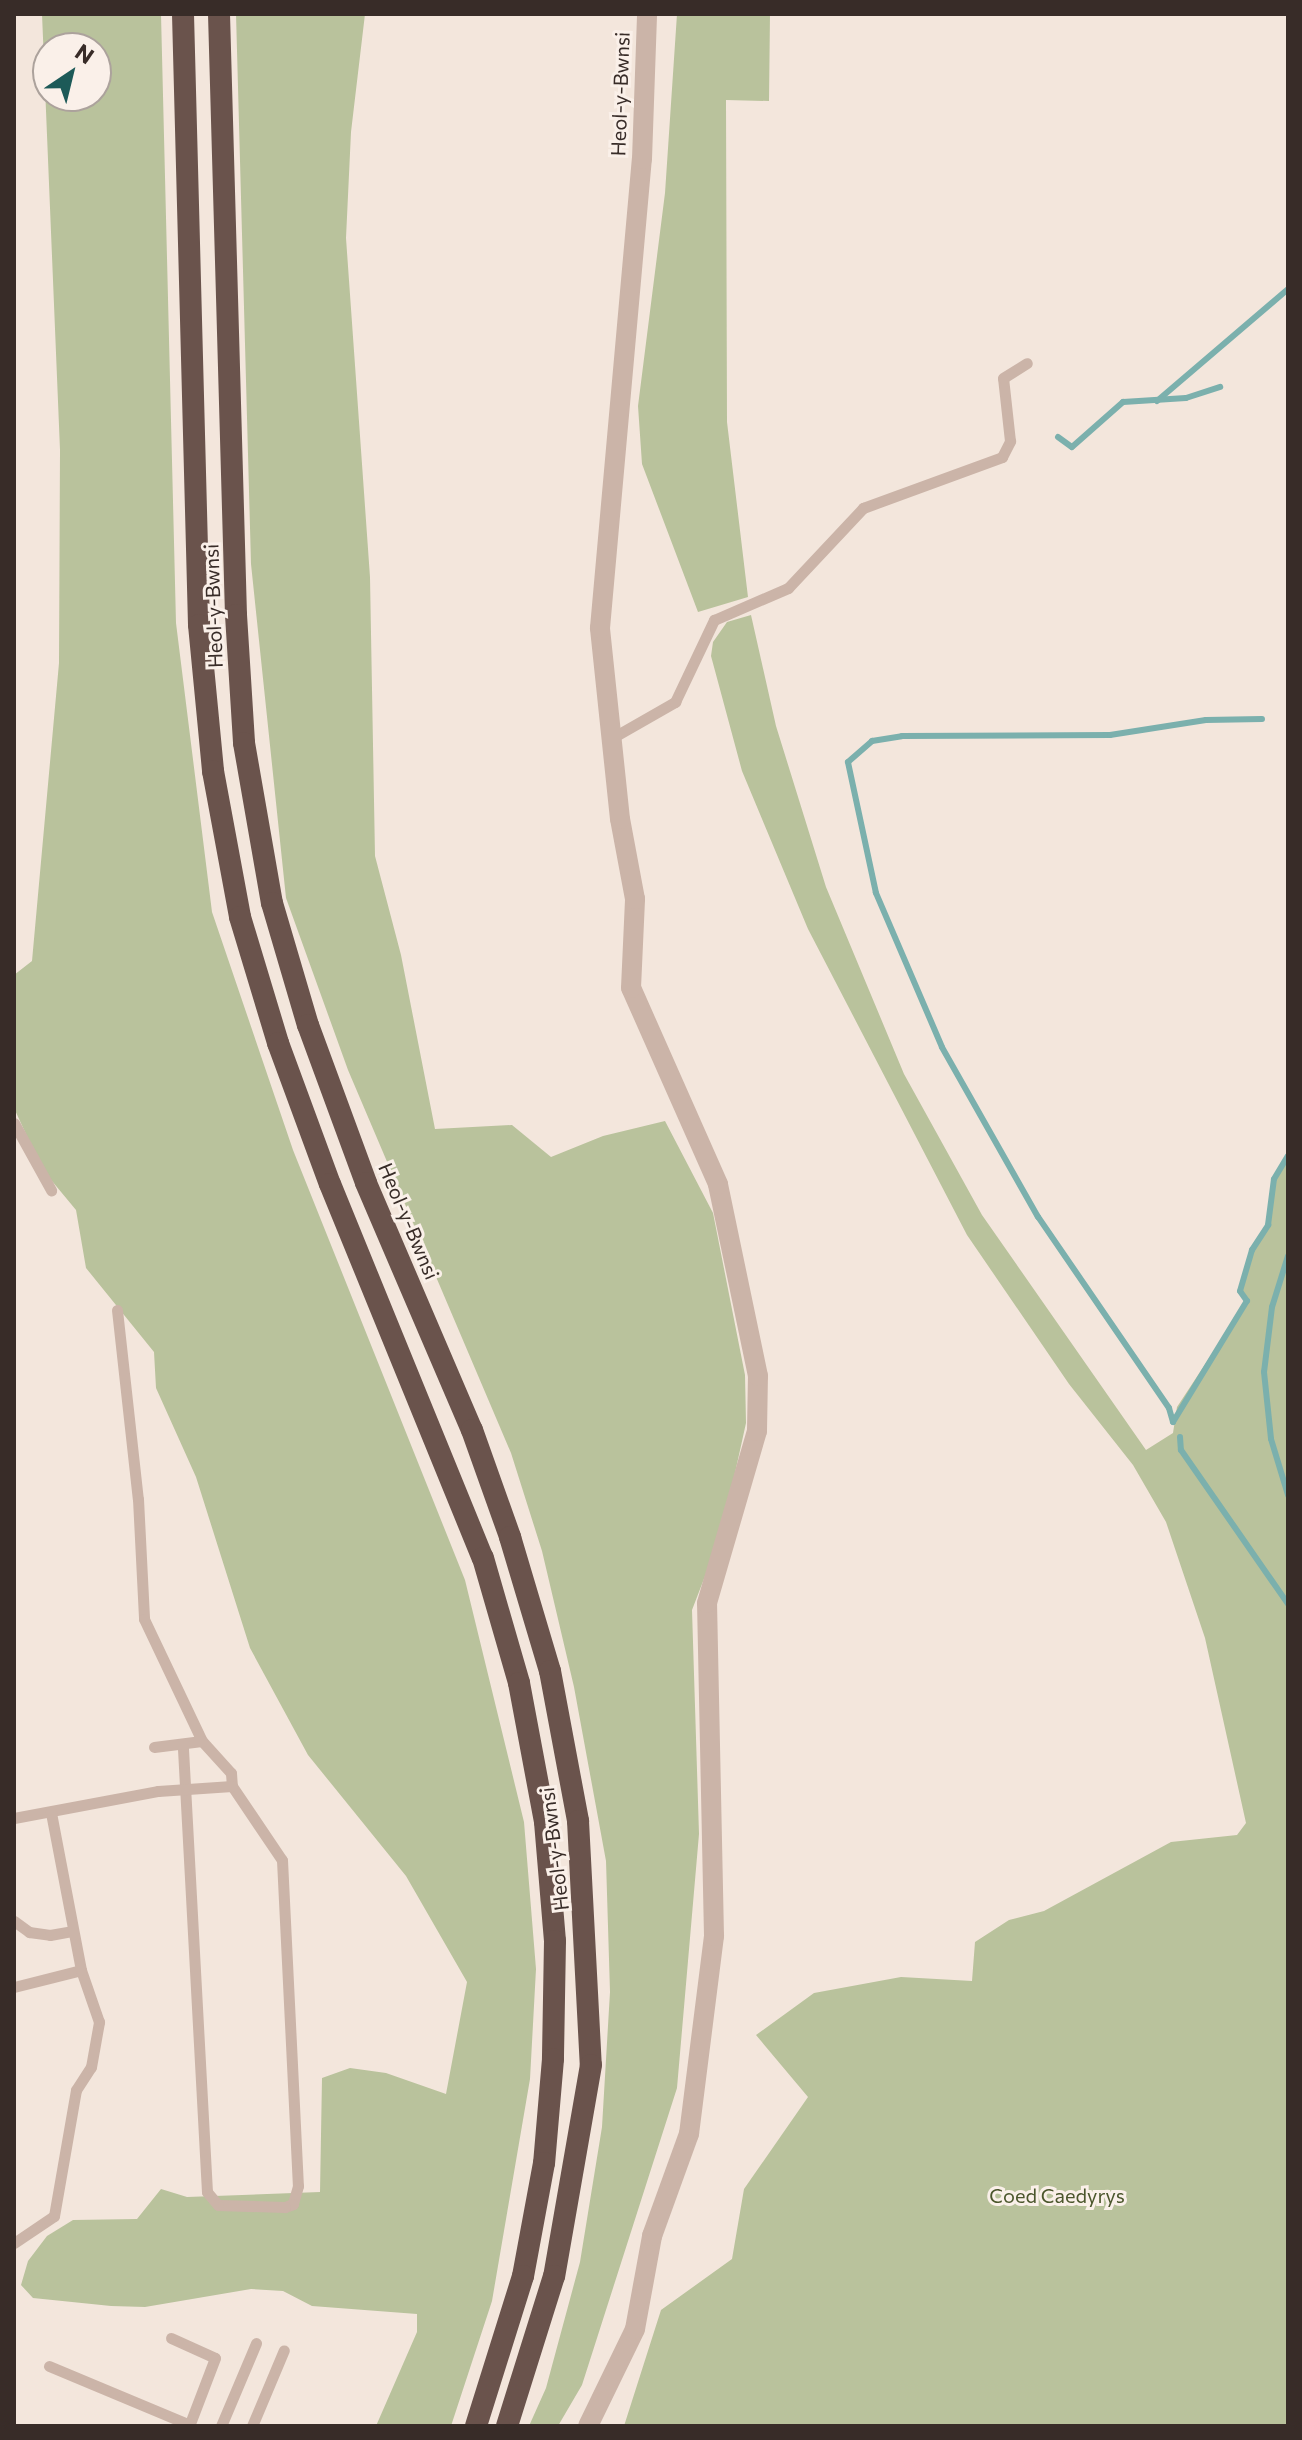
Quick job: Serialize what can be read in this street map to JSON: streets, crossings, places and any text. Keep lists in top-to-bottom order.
{
  "streets": {
    "highway": ["Heol-y-Bwnsi"]
  },
  "parks": ["Coed Caedyrys"],
  "north": "top right"
}
